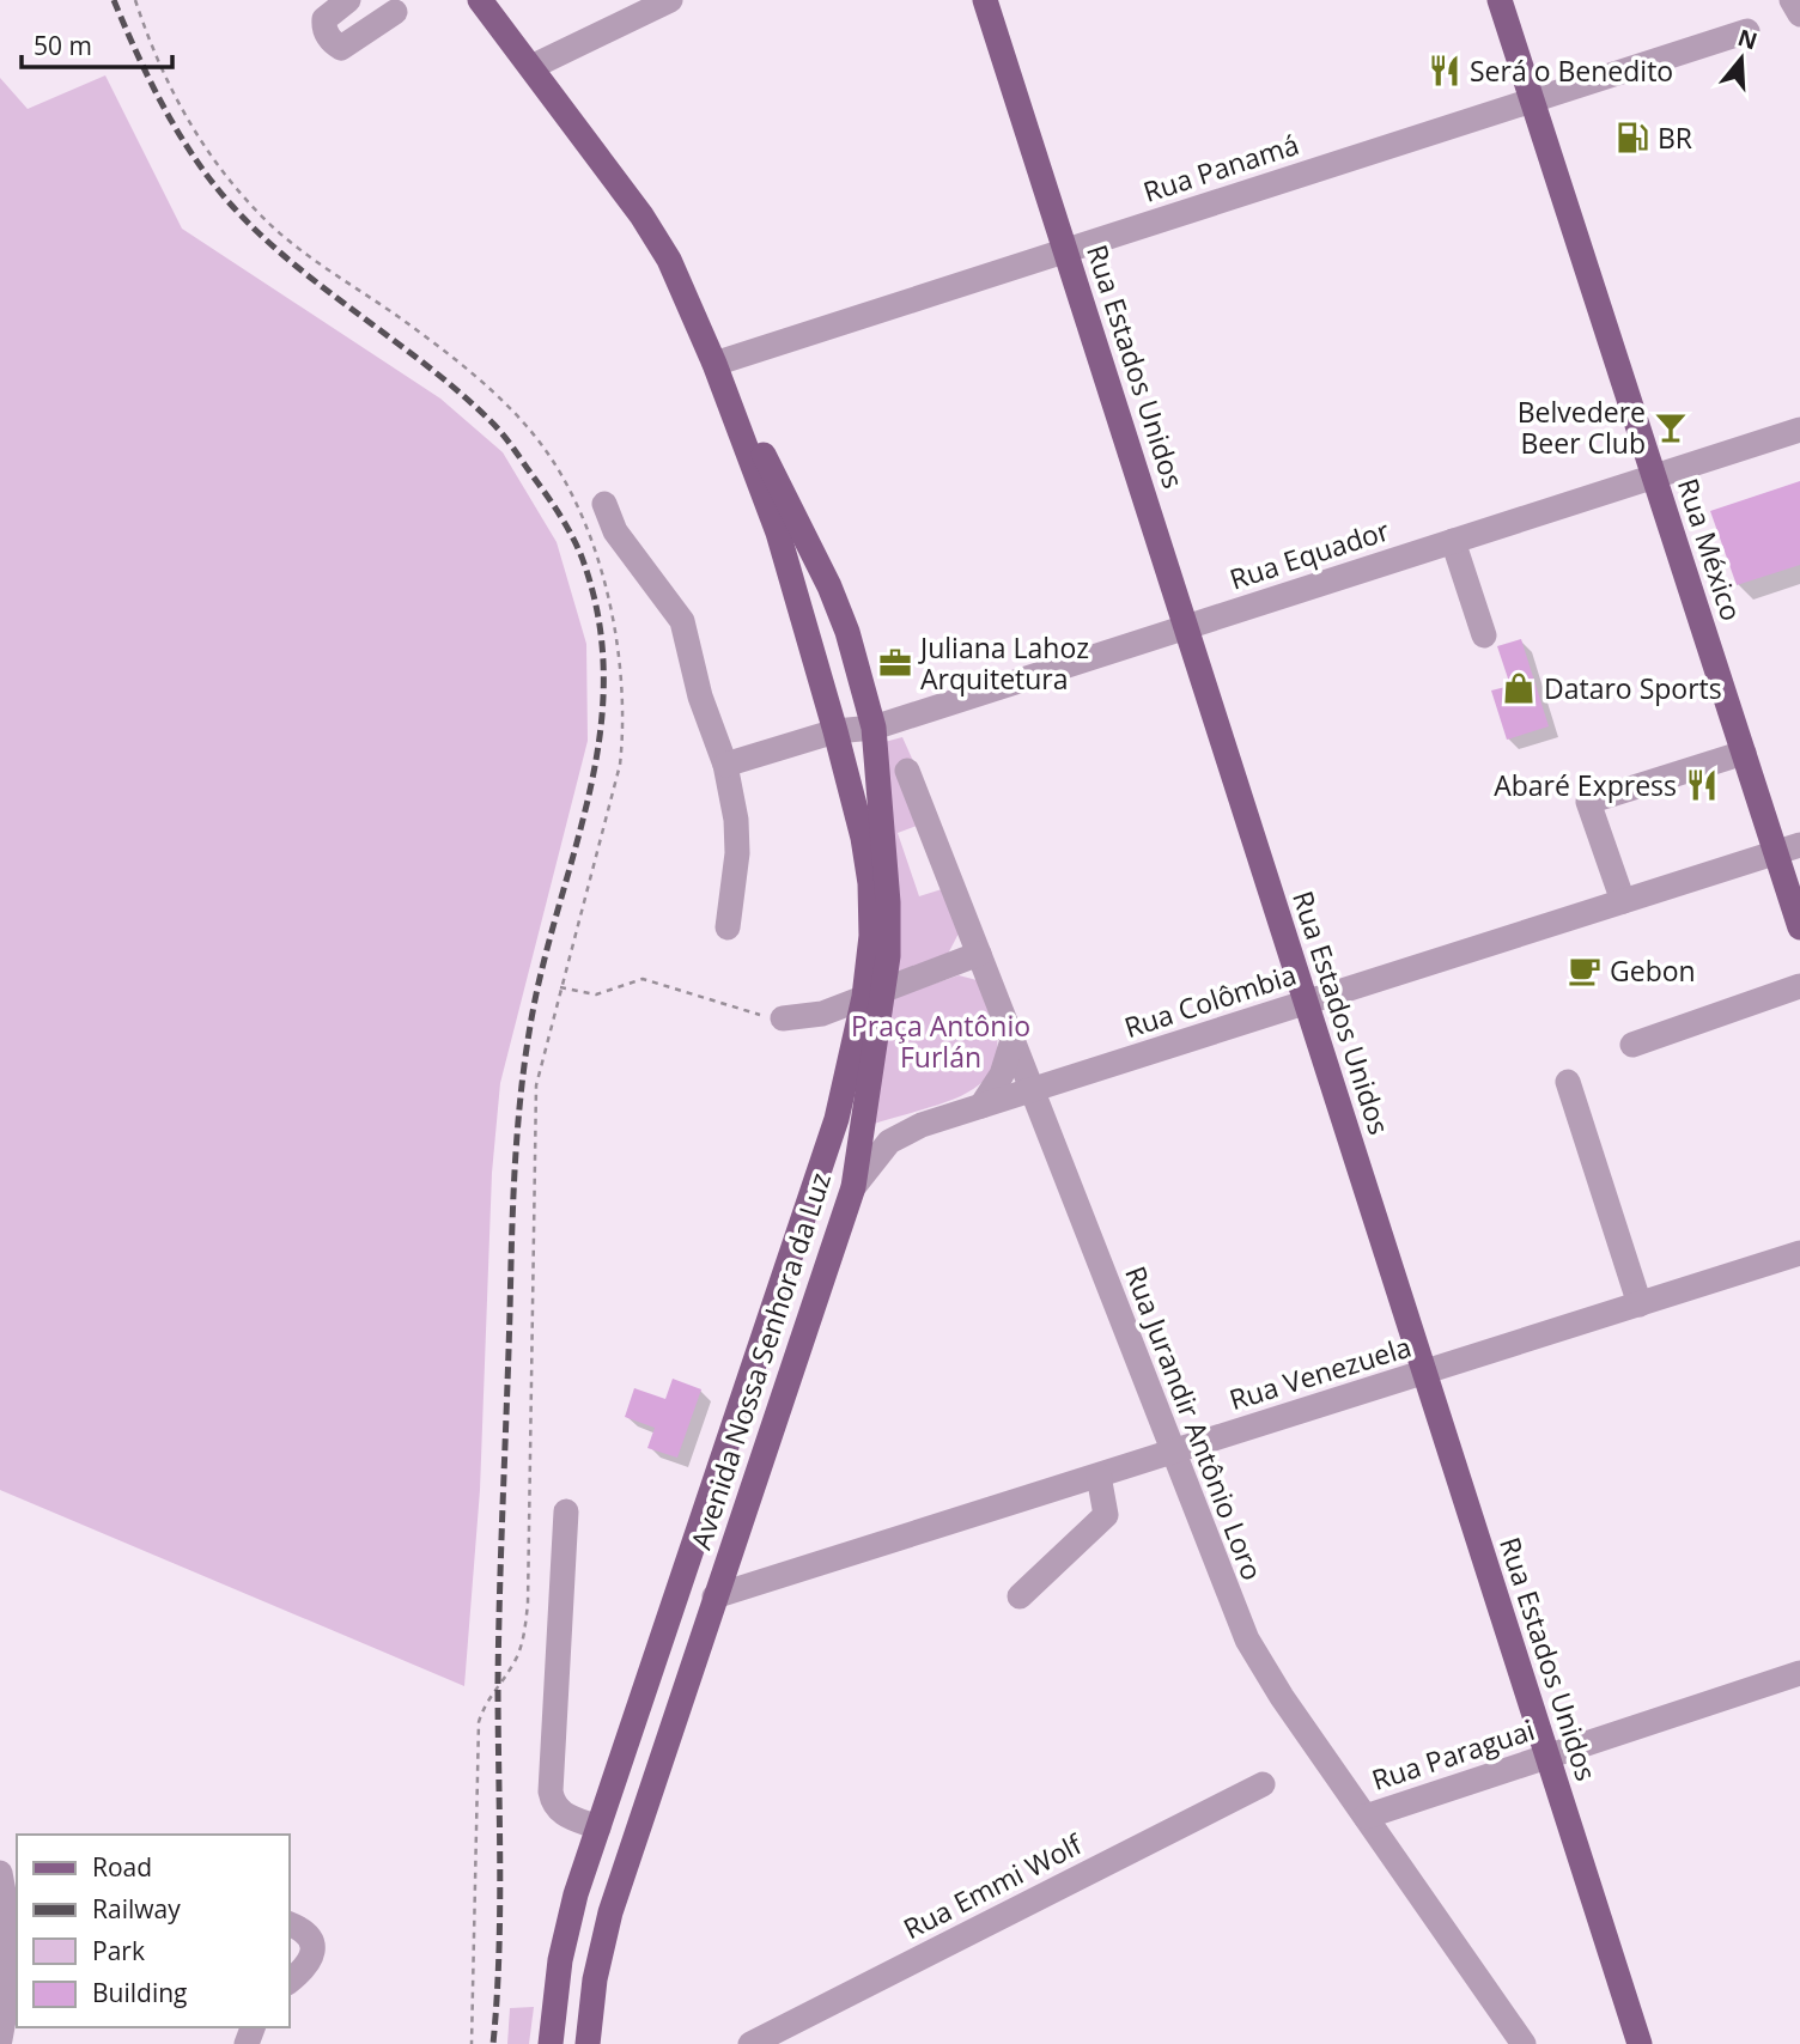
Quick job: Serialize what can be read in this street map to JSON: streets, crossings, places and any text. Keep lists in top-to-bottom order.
{
  "streets": {
    "main road": ["Rua Estados Unidos", "Rua México", "Avenida Nossa Senhora da Luz"],
    "street": [
      "Rua Panamá",
      "Rua Equador",
      "Rua Colômbia",
      "Rua Venezuela",
      "Rua Jurandir Antônio Loro",
      "Rua Paraguai",
      "Rua Emmi Wolf"
    ]
  },
  "crossings": [
    ["Rua Panamá", "Rua Estados Unidos"],
    ["Rua Panamá", "Rua México"],
    ["Rua Panamá", "Avenida Nossa Senhora da Luz"],
    ["Rua Estados Unidos", "Rua Equador"],
    ["Rua Estados Unidos", "Rua Colômbia"],
    ["Rua Estados Unidos", "Rua Venezuela"],
    ["Rua Estados Unidos", "Rua Paraguai"],
    ["Rua México", "Rua Equador"],
    ["Rua México", "Rua Colômbia"],
    ["Rua Equador", "Avenida Nossa Senhora da Luz"],
    ["Rua Colômbia", "Avenida Nossa Senhora da Luz"],
    ["Rua Colômbia", "Rua Jurandir Antônio Loro"],
    ["Avenida Nossa Senhora da Luz", "Rua Venezuela"],
    ["Rua Venezuela", "Rua Jurandir Antônio Loro"],
    ["Rua Jurandir Antônio Loro", "Rua Paraguai"]
  ],
  "parks": ["Praça Antônio Furlán"],
  "places": {
    "restaurant": ["Será o Benedito", "Abaré Express"],
    "fuel station": ["BR"],
    "bar": ["Belvedere Beer Club"],
    "office": ["Juliana Lahoz Arquitetura"],
    "shop": ["Dataro Sports"],
    "cafe": ["Gebon"]
  },
  "legend": [
    "Road",
    "Railway",
    "Park",
    "Building"
  ],
  "scale_bar": "50 m",
  "north": "top"
}
